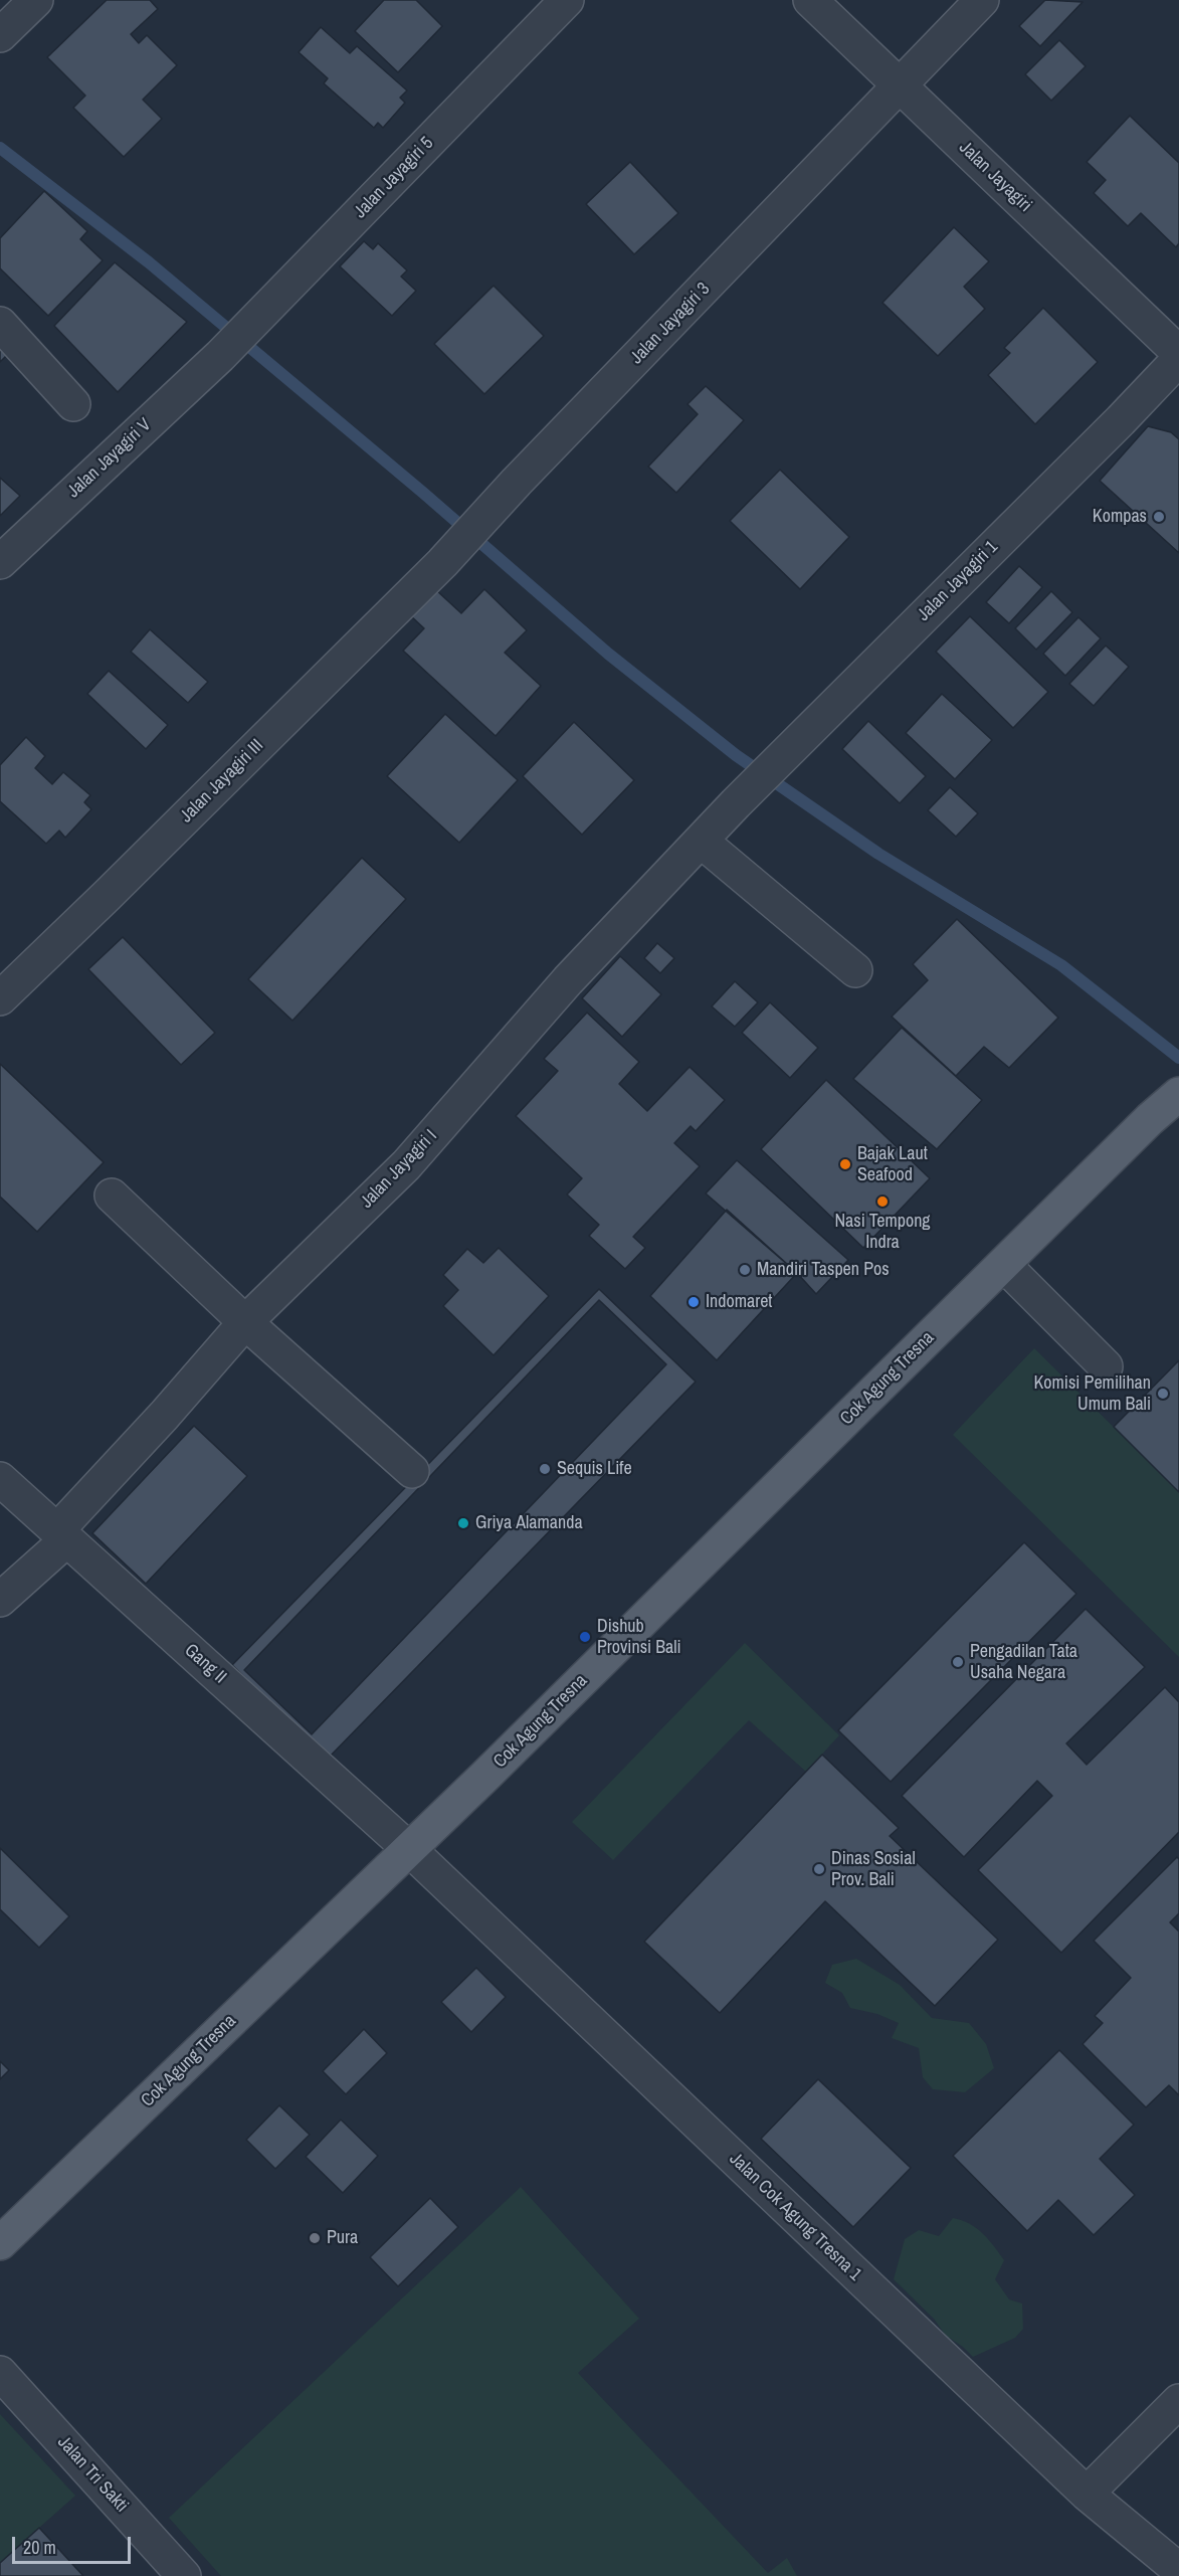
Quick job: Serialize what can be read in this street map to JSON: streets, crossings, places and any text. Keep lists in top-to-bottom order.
{
  "streets": {
    "main road": ["Cok Agung Tresna"],
    "street": [
      "Jalan Jayagiri",
      "Jalan Jayagiri 5",
      "Jalan Jayagiri 3",
      "Jalan Jayagiri V",
      "Jalan Jayagiri 1",
      "Jalan Jayagiri III",
      "Jalan Jayagiri I",
      "Gang II",
      "Jalan Cok Agung Tresna 1",
      "Jalan Tri Sakti"
    ]
  },
  "crossings": [
    ["Jalan Jayagiri", "Jalan Jayagiri 3"],
    ["Jalan Jayagiri 5", "Jalan Jayagiri V"],
    ["Jalan Jayagiri 3", "Jalan Jayagiri III"],
    ["Jalan Jayagiri 1", "Jalan Jayagiri I"],
    ["Jalan Jayagiri I", "Gang II"],
    ["Cok Agung Tresna", "Gang II"],
    ["Cok Agung Tresna", "Jalan Cok Agung Tresna 1"],
    ["Gang II", "Jalan Cok Agung Tresna 1"]
  ],
  "places": [
    "Kompas",
    "Bajak Laut Seafood",
    "Nasi Tempong Indra",
    "Mandiri Taspen Pos",
    "Indomaret",
    "Komisi Pemilihan Umum Bali",
    "Sequis Life",
    "Griya Alamanda",
    "Dishub Provinsi Bali",
    "Pengadilan Tata Usaha Negara",
    "Dinas Sosial Prov. Bali",
    "Pura"
  ],
  "scale_bar": "20 m"
}
